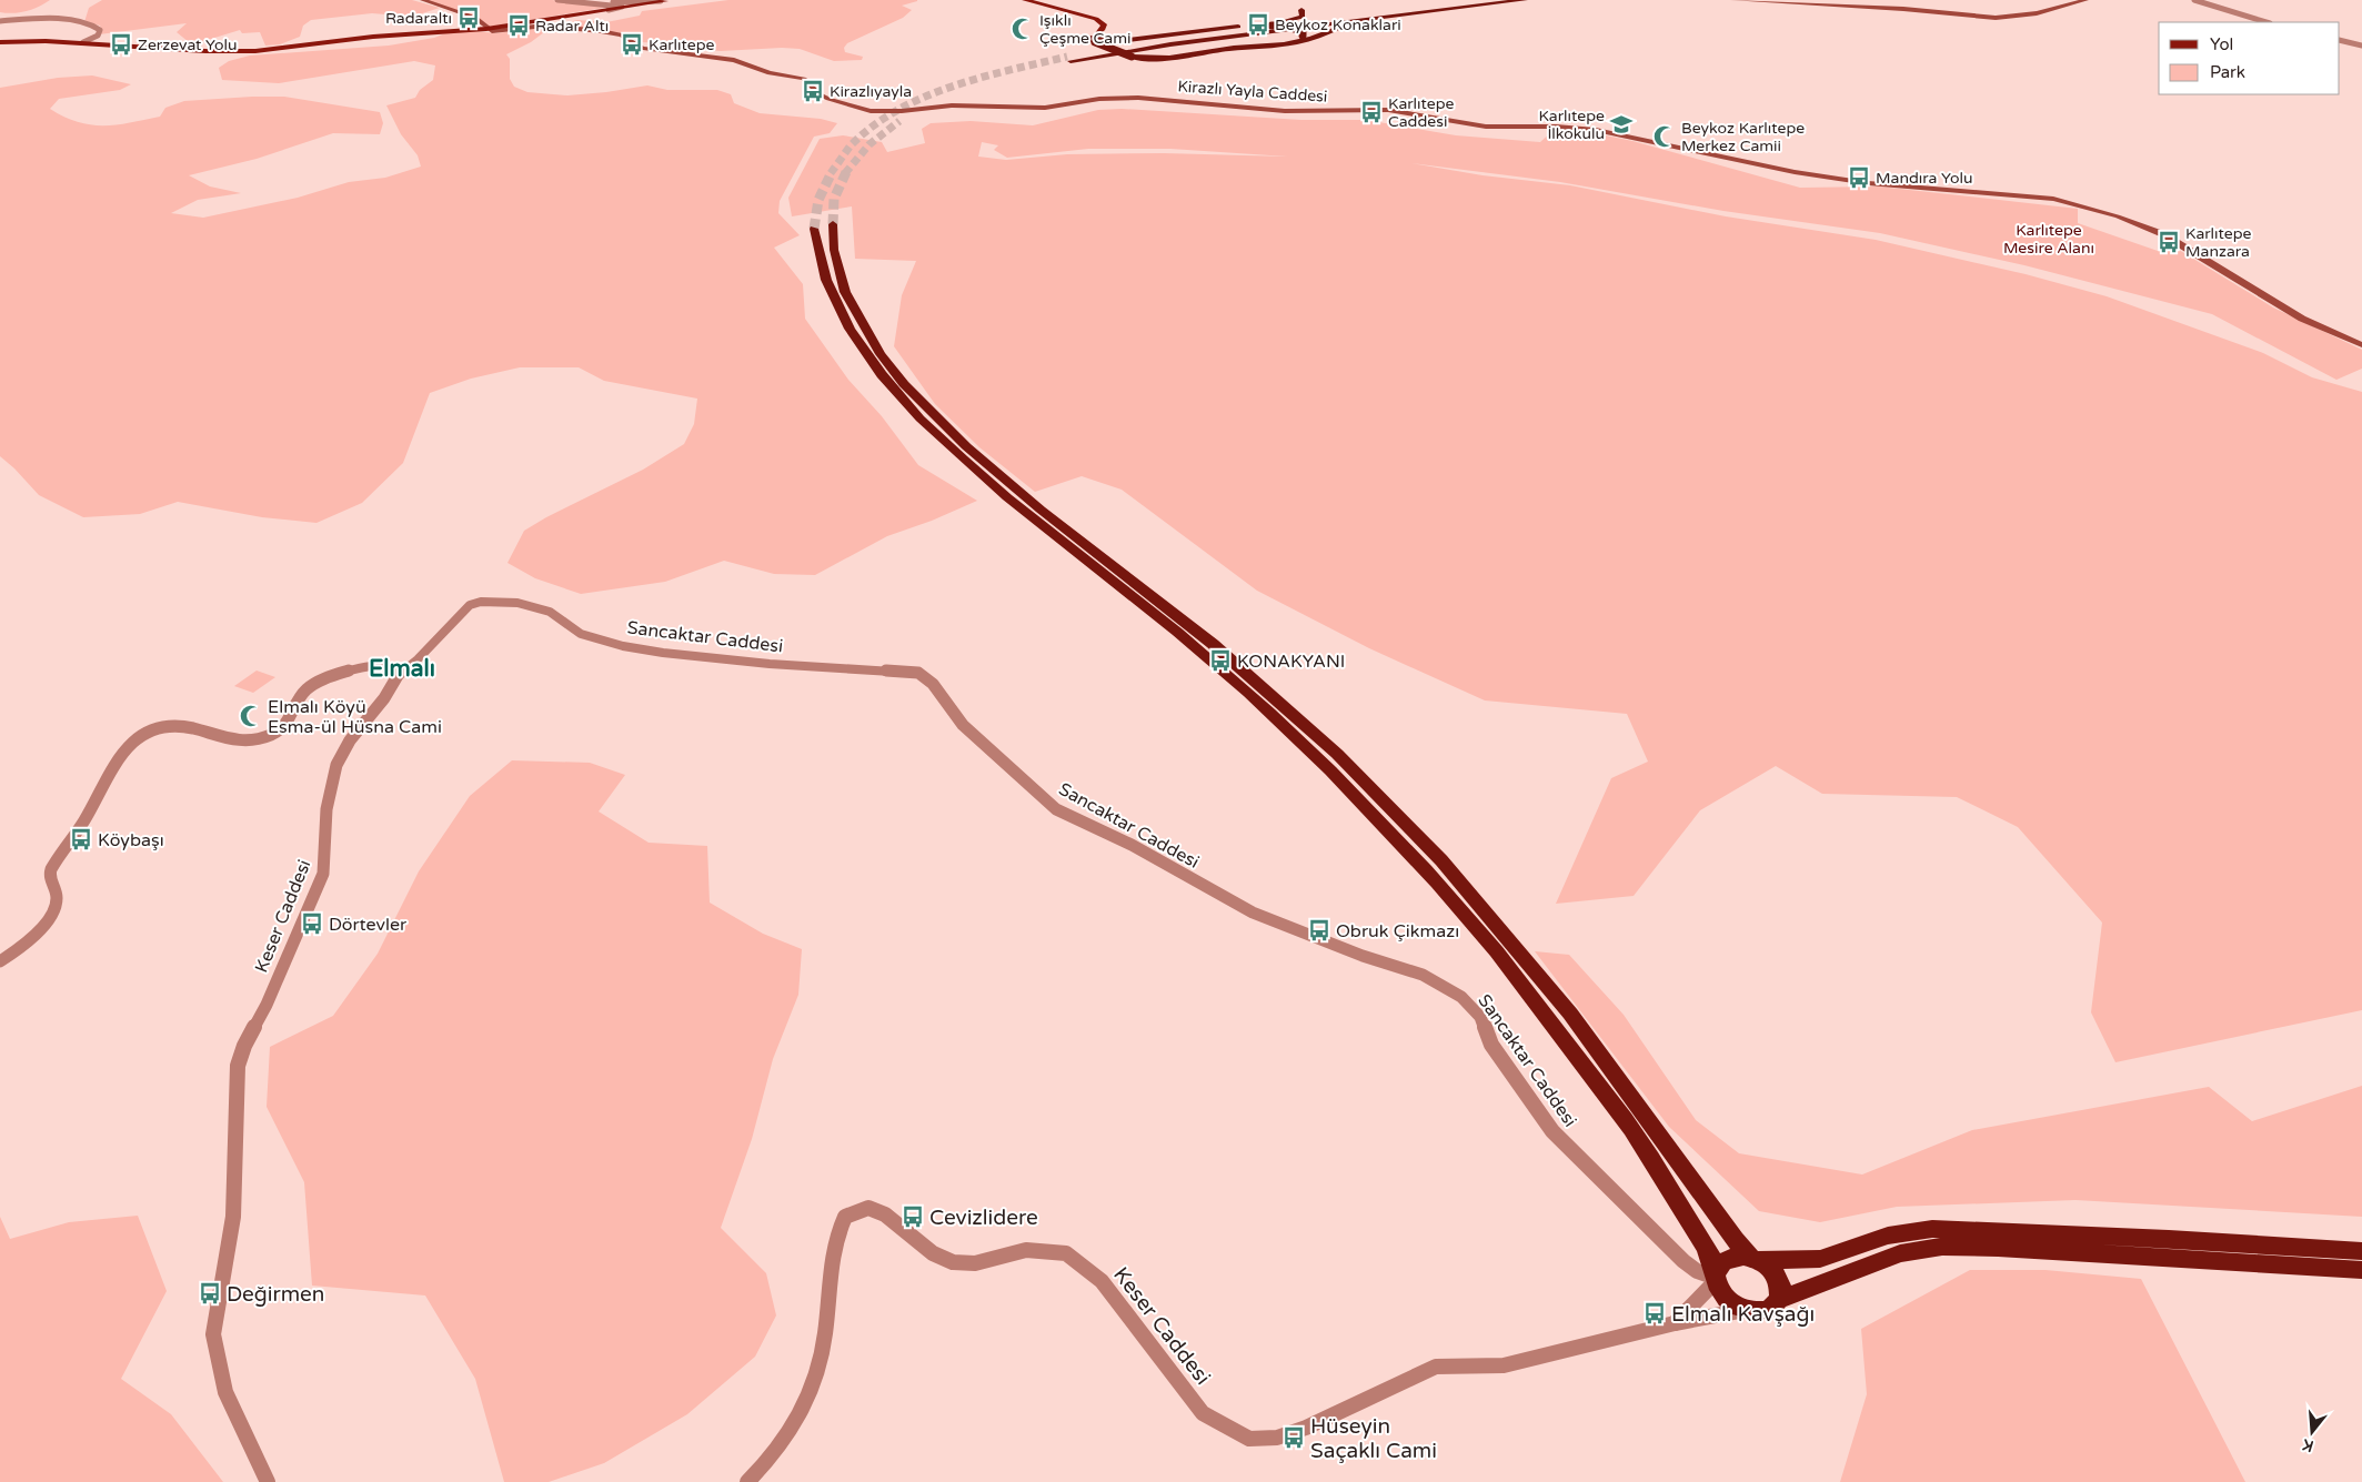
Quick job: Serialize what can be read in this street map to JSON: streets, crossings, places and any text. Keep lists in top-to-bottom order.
{
  "streets": {
    "main road": ["Kirazlı Yayla Caddesi"],
    "street": ["Sancaktar Caddesi", "Keser Caddesi"]
  },
  "crossings": [
    ["Sancaktar Caddesi", "Keser Caddesi"]
  ],
  "districts": ["Elmalı"],
  "parks": ["Karlıtepe Mesire Alanı"],
  "places": {
    "bus stop": [
      "Radaraltı",
      "Beykoz Konaklari",
      "Radar Altı",
      "Zerzevat Yolu",
      "Karlıtepe",
      "Kirazlıyayla",
      "Karlıtepe Caddesi",
      "Mandıra Yolu",
      "Karlıtepe Manzara",
      "KONAKYANI",
      "Köybaşı",
      "Dörtevler",
      "Obruk Çikmazı",
      "Cevizlidere",
      "Değirmen",
      "Elmalı Kavşağı",
      "Hüseyin Saçaklı Cami"
    ],
    "mosque": ["Işıklı Çeşme Cami", "Beykoz Karlıtepe Merkez Camii", "Elmalı Köyü Esma-ül Hüsna Cami"],
    "school or university": ["Karlıtepe İlkokulu"]
  },
  "legend": ["Yol", "Park"],
  "north": "bottom"
}
